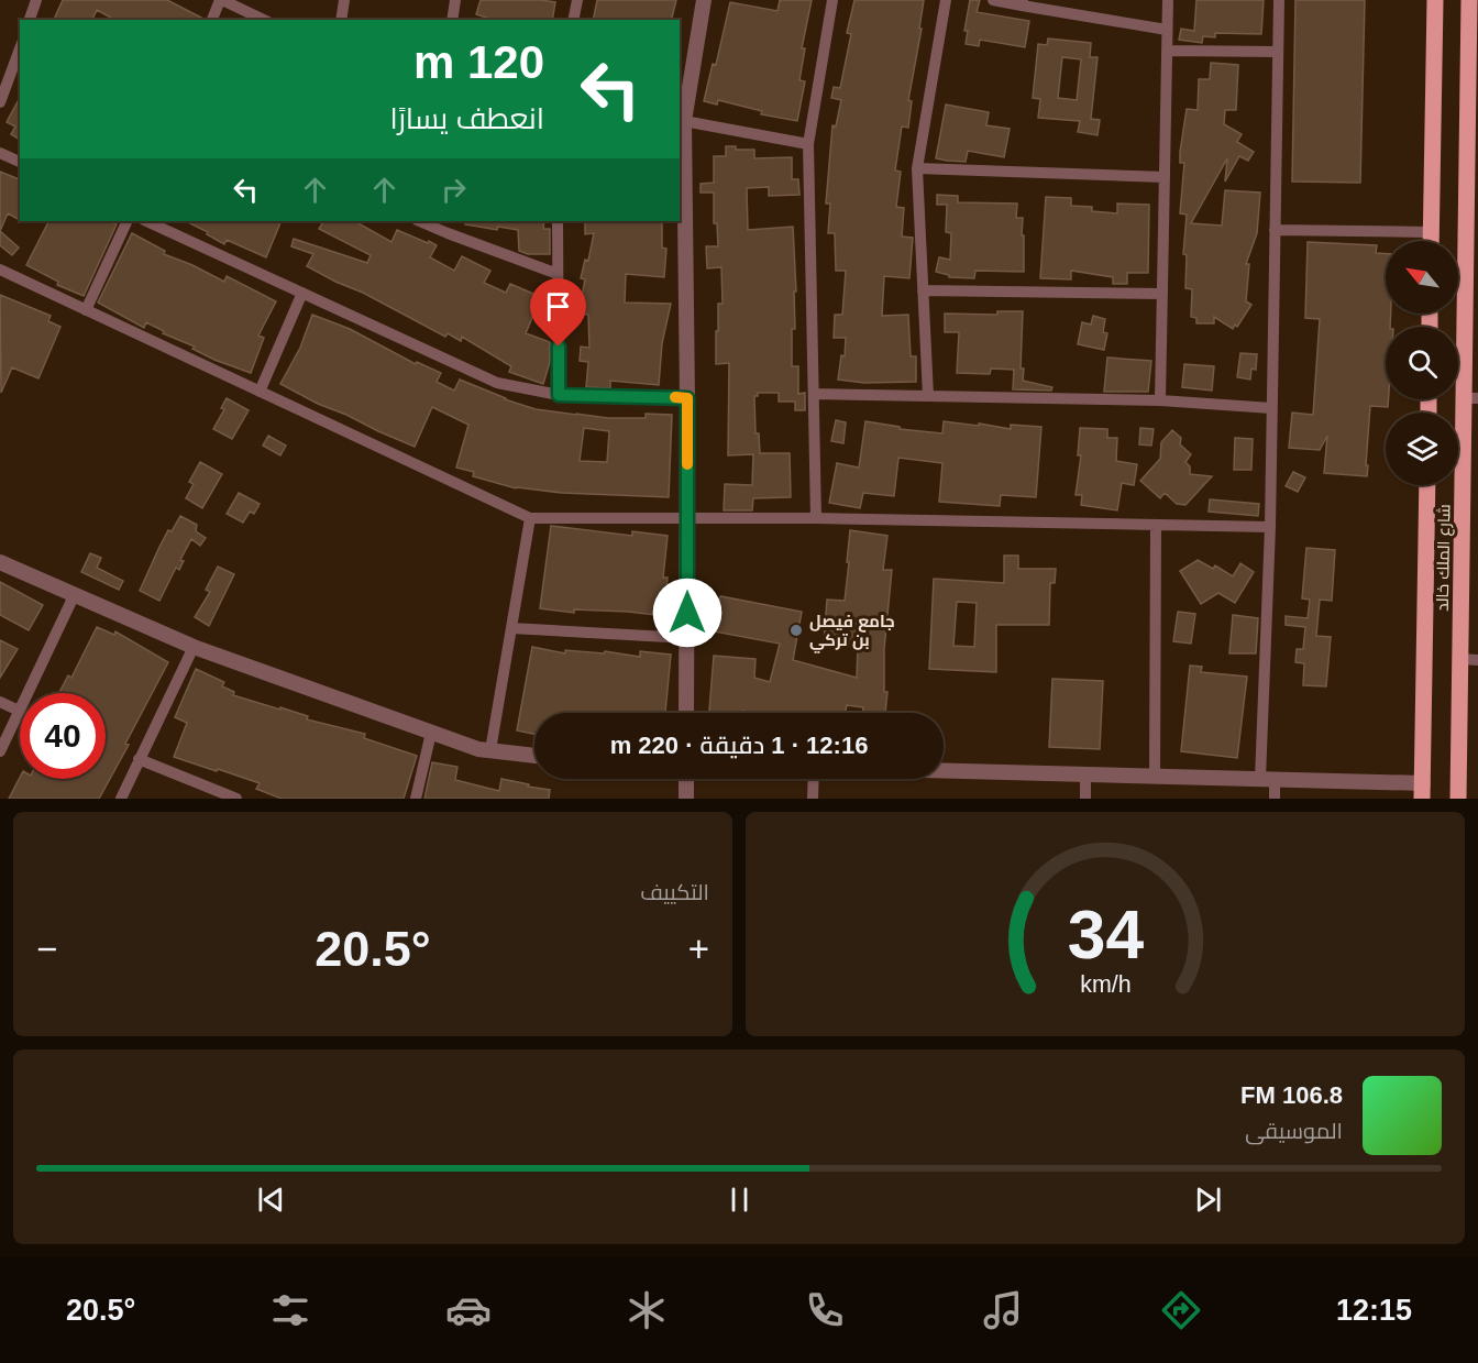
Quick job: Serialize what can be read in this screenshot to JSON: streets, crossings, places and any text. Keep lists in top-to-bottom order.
{
  "streets": {
    "main road": ["شارع الملك خالد"]
  },
  "places": ["جامع فيصل بن تركي"],
  "north": "top left",
  "page": {
    "turn": ["120 m", "انعطف يسارًا"],
    "limit": "40",
    "trip": "12:16 · 1 دقيقة · 220 m",
    "tile": "التكييف",
    "heat": ["−", "20.5°", "+"],
    "song": ["106.8 FM", "الموسيقى"],
    "tabs": ["12:15", "20.5°"],
    "gauge": ["34", "km/h"]
  }
}
